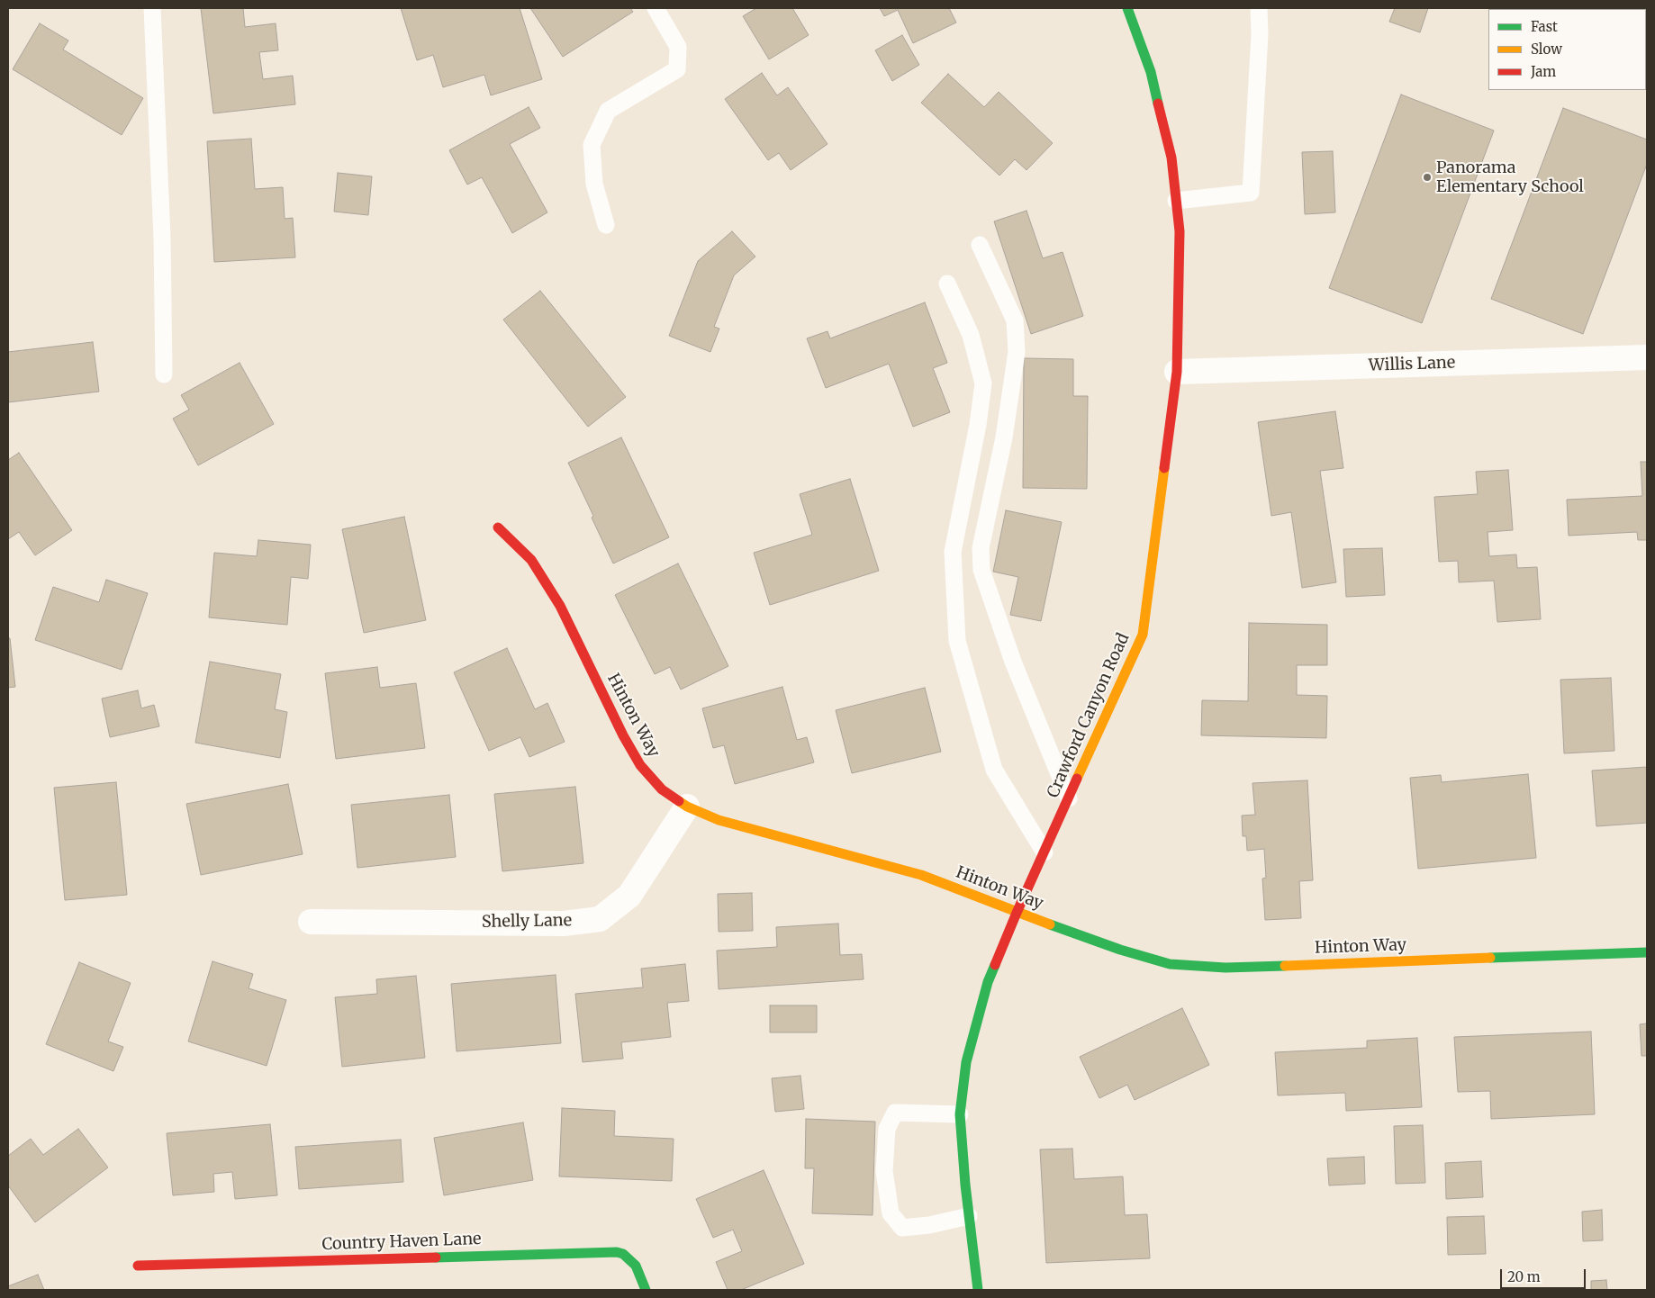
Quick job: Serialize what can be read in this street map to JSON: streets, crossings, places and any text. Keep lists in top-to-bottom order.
{
  "streets": {
    "street": [
      "Willis Lane",
      "Hinton Way",
      "Crawford Canyon Road",
      "Shelly Lane",
      "Country Haven Lane"
    ]
  },
  "crossings": [
    ["Willis Lane", "Crawford Canyon Road"],
    ["Hinton Way", "Crawford Canyon Road"],
    ["Hinton Way", "Shelly Lane"]
  ],
  "places": ["Panorama Elementary School"],
  "legend": ["Fast", "Slow", "Jam"],
  "scale_bar": "20 m"
}
